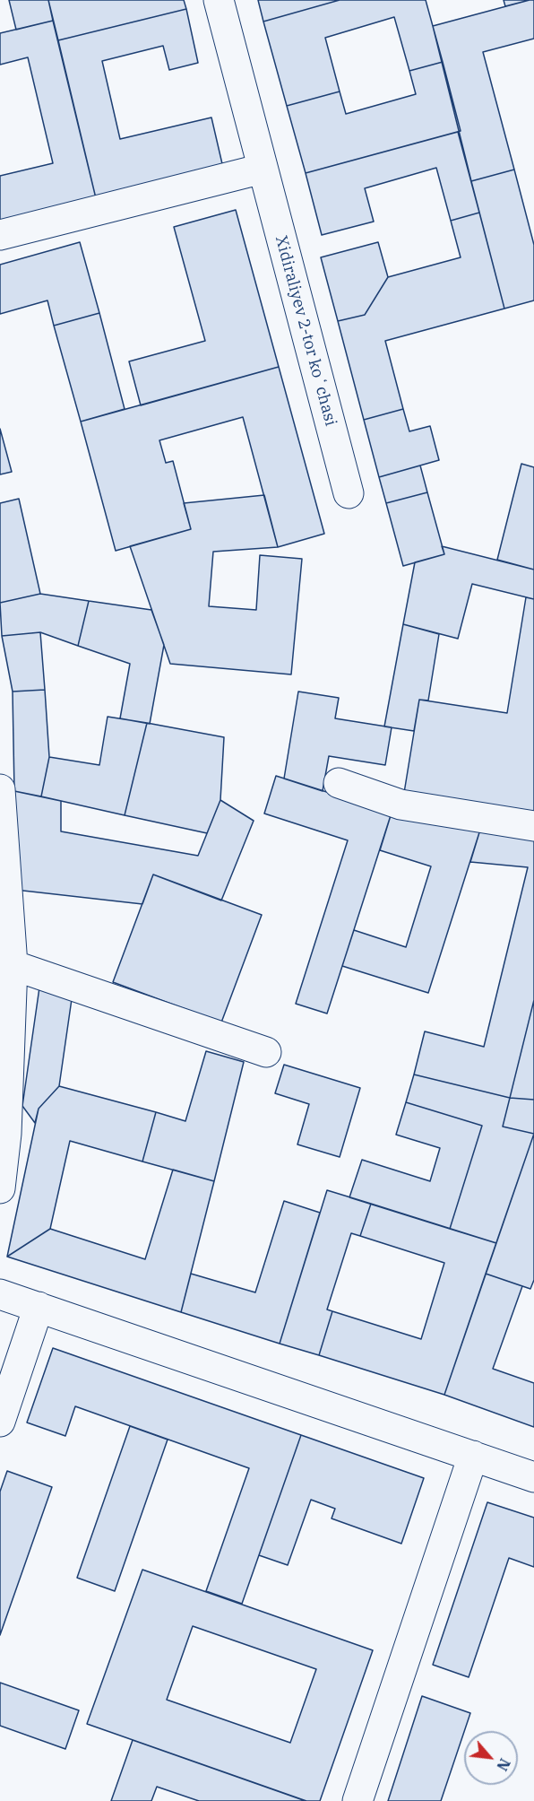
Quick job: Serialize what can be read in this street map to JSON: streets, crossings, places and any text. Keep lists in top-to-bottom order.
{
  "streets": {
    "street": ["Xidiraliyev 2-tor koʻchasi"]
  },
  "north": "bottom right"
}
